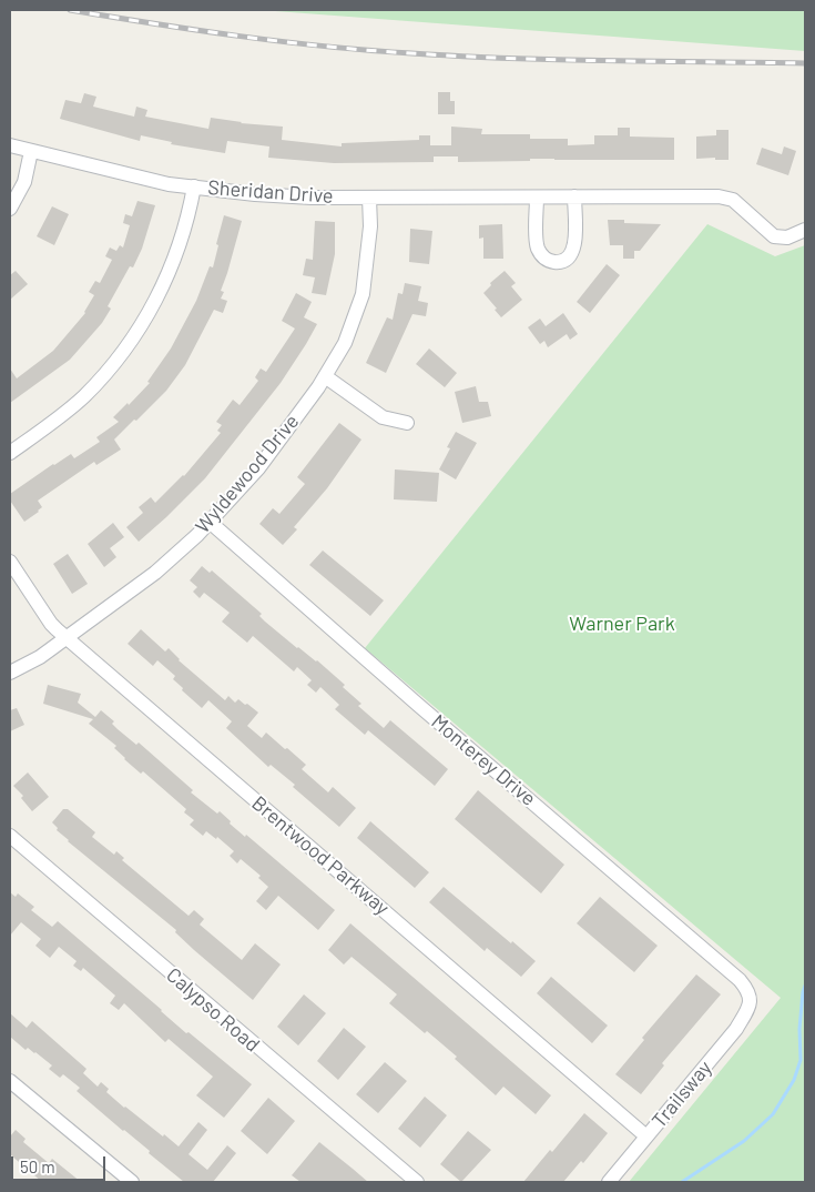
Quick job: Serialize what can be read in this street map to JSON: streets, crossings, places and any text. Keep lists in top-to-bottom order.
{
  "streets": {
    "street": [
      "Sheridan Drive",
      "Wyldewood Drive",
      "Monterey Drive",
      "Brentwood Parkway",
      "Calypso Road",
      "Trailsway"
    ]
  },
  "crossings": [
    ["Sheridan Drive", "Wyldewood Drive"],
    ["Wyldewood Drive", "Monterey Drive"],
    ["Wyldewood Drive", "Brentwood Parkway"],
    ["Monterey Drive", "Trailsway"],
    ["Brentwood Parkway", "Trailsway"]
  ],
  "parks": ["Warner Park"],
  "scale_bar": "50 m"
}
